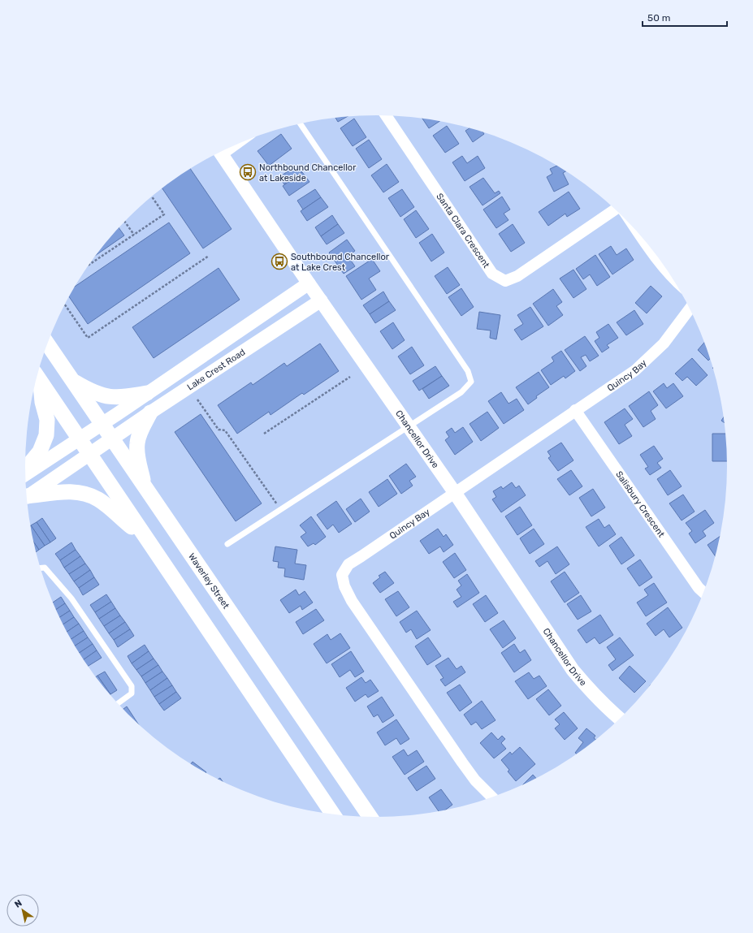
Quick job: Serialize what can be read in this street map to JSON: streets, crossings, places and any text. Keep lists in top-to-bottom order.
{
  "streets": {
    "main road": ["Waverley Street"],
    "street": [
      "Santa Clara Crescent",
      "Lake Crest Road",
      "Quincy Bay",
      "Chancellor Drive",
      "Salisbury Crescent"
    ]
  },
  "crossings": [
    ["Lake Crest Road", "Chancellor Drive"],
    ["Lake Crest Road", "Waverley Street"],
    ["Quincy Bay", "Chancellor Drive"],
    ["Quincy Bay", "Salisbury Crescent"]
  ],
  "places": {
    "bus stop": ["Northbound Chancellor at Lakeside", "Southbound Chancellor at Lake Crest"]
  },
  "scale_bar": "50 m",
  "north": "top left"
}
